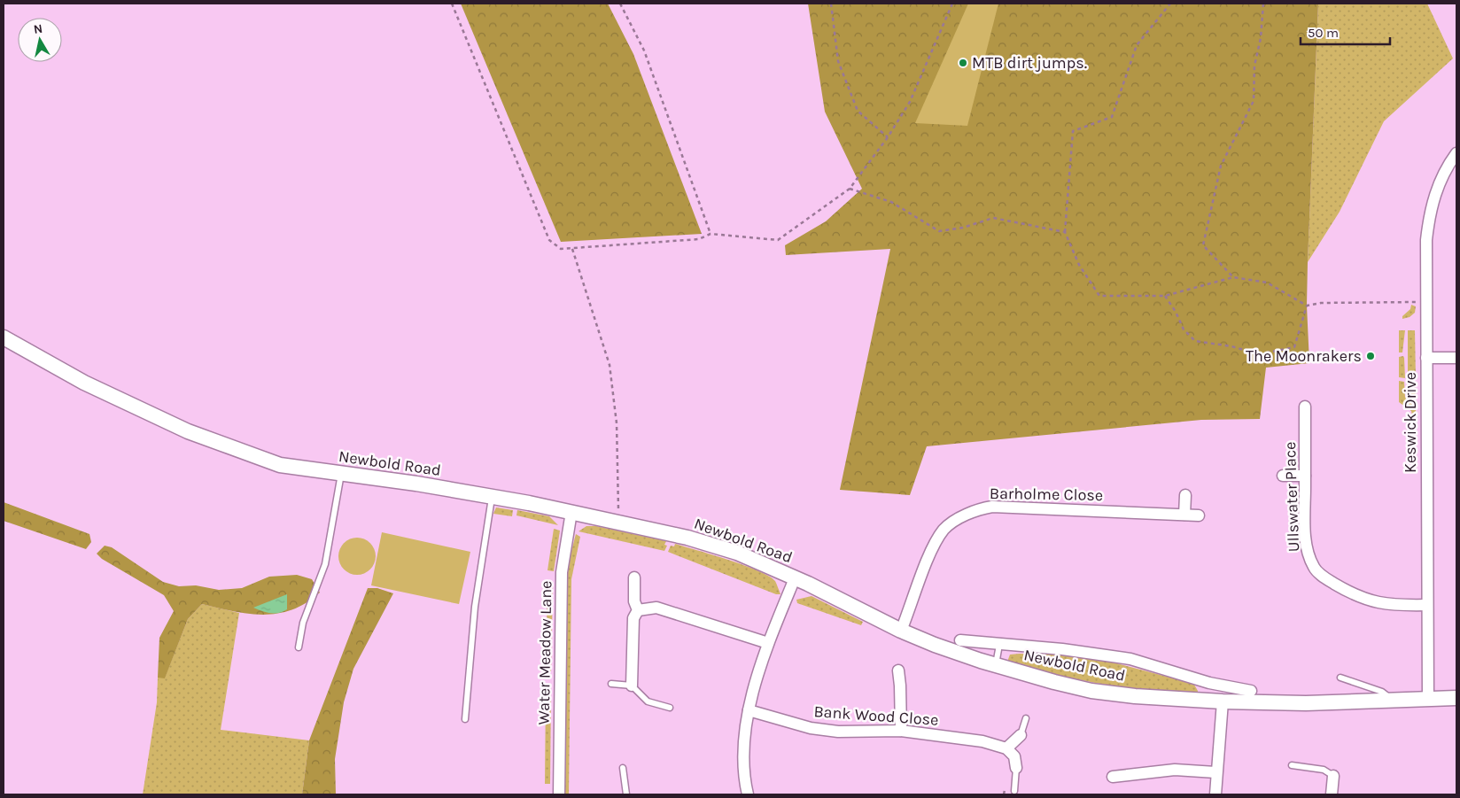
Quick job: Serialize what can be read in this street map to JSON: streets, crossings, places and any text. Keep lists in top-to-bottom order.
{
  "streets": {
    "main road": ["Newbold Road"],
    "street": [
      "Keswick Drive",
      "Barholme Close",
      "Ullswater Place",
      "Water Meadow Lane",
      "Bank Wood Close"
    ]
  },
  "crossings": [
    ["Keswick Drive", "Newbold Road"],
    ["Keswick Drive", "Ullswater Place"],
    ["Newbold Road", "Barholme Close"],
    ["Newbold Road", "Water Meadow Lane"]
  ],
  "places": ["MTB dirt jumps.", "The Moonrakers"],
  "scale_bar": "50 m",
  "north": "top"
}
